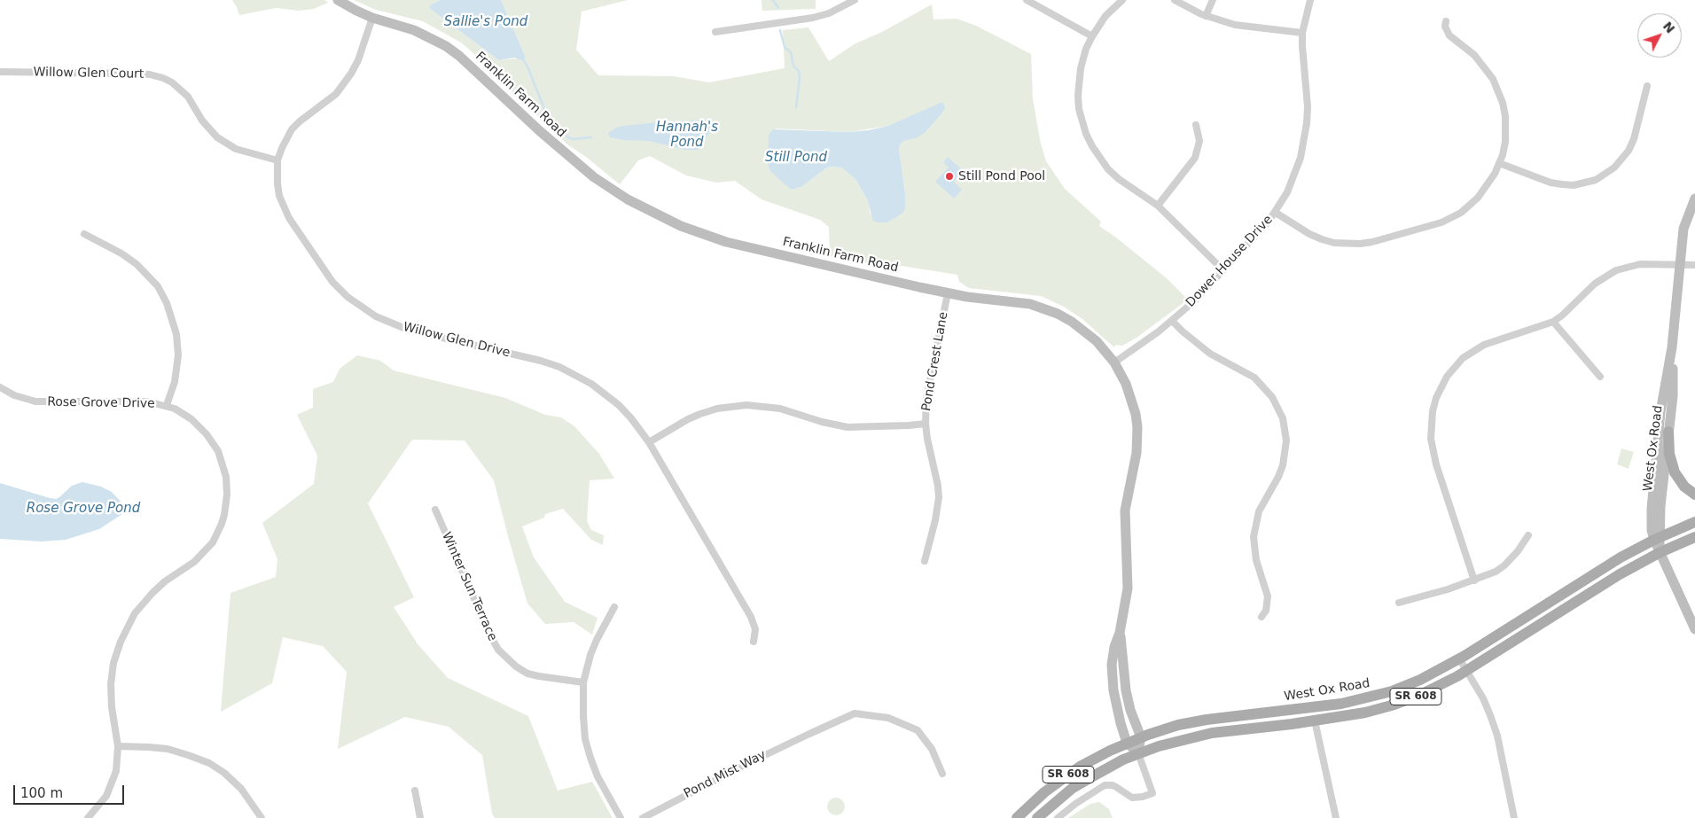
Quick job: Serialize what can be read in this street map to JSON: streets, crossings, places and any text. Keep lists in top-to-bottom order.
{
  "streets": {
    "main road": ["West Ox Road", "SR 608"],
    "street": [
      "Willow Glen Court",
      "Franklin Farm Road",
      "Dower House Drive",
      "Willow Glen Drive",
      "Pond Crest Lane",
      "Rose Grove Drive",
      "Winter Sun Terrace",
      "Pond Mist Way"
    ]
  },
  "crossings": [
    ["Willow Glen Court", "Willow Glen Drive"],
    ["Franklin Farm Road", "Dower House Drive"],
    ["Franklin Farm Road", "Willow Glen Drive"],
    ["Franklin Farm Road", "Pond Crest Lane"],
    ["Franklin Farm Road", "West Ox Road"],
    ["Franklin Farm Road", "SR 608"],
    ["West Ox Road", "SR 608"]
  ],
  "water": [
    "Sallie's Pond",
    "Hannah's Pond",
    "Still Pond",
    "Rose Grove Pond"
  ],
  "places": ["Still Pond Pool"],
  "scale_bar": "100 m",
  "north": "top right"
}
